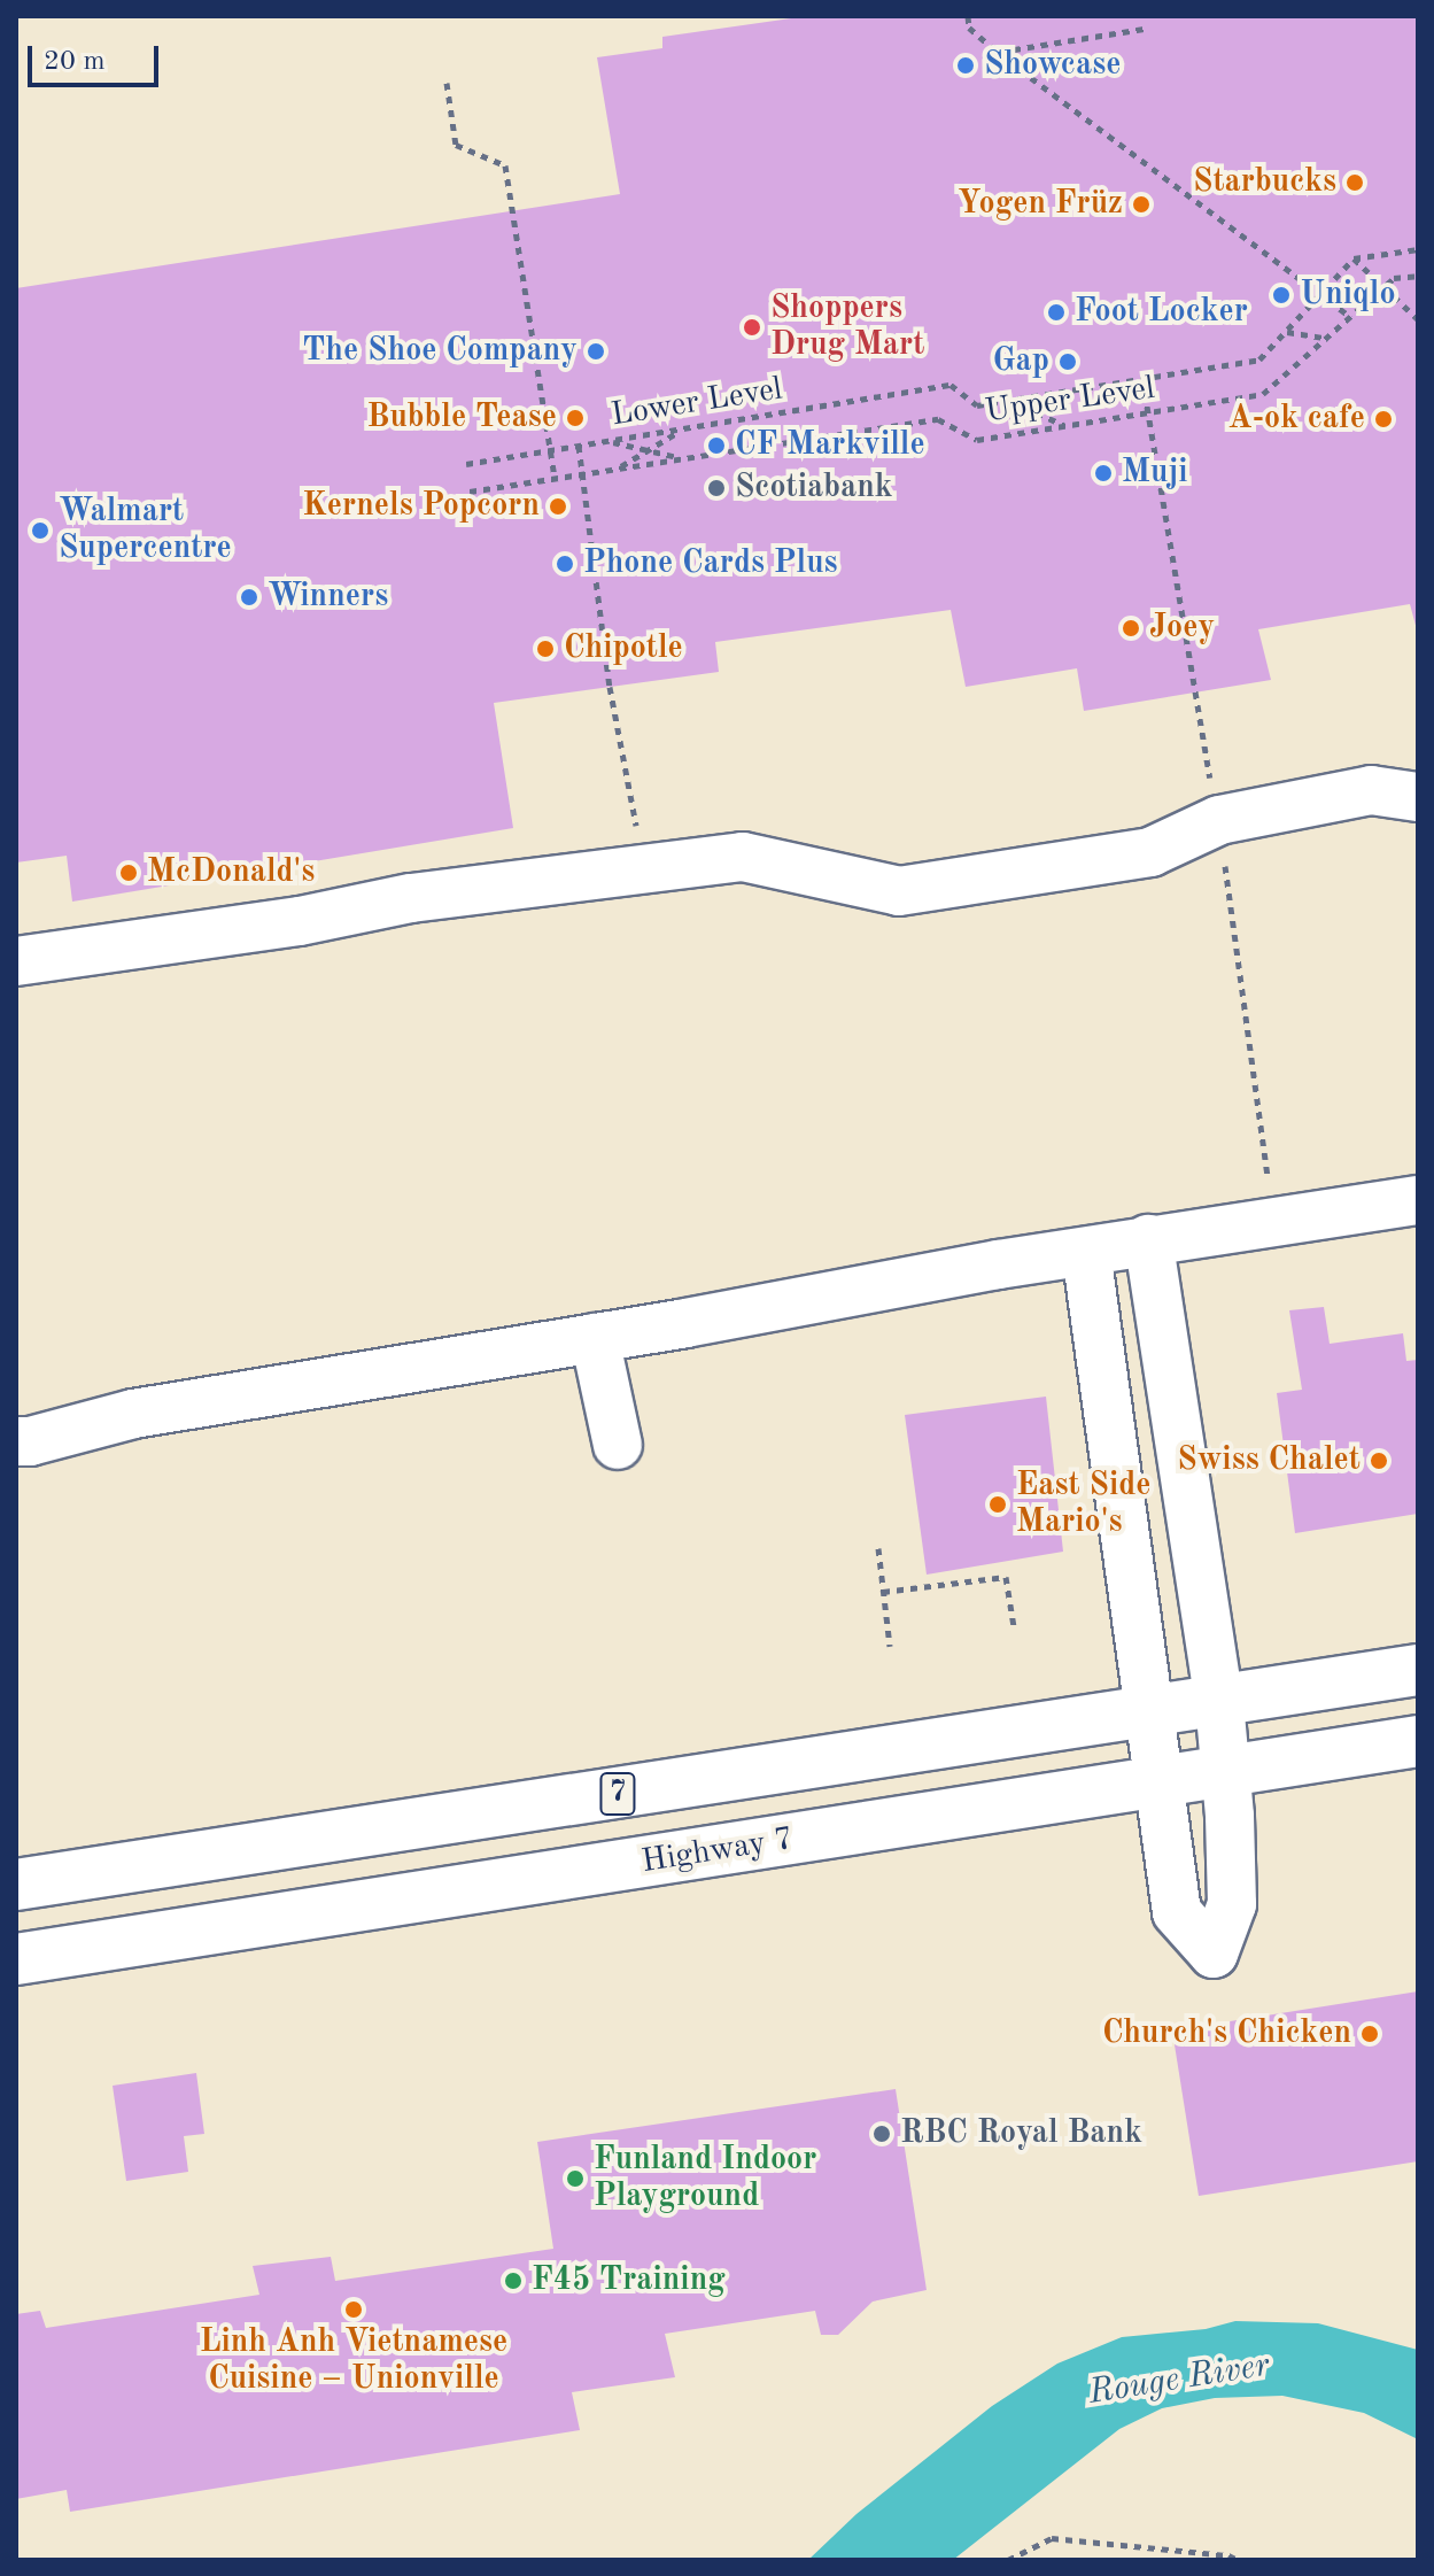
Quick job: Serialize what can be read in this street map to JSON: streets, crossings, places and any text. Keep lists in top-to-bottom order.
{
  "streets": {
    "main road": ["7", "Highway 7"],
    "path": ["Upper Level", "Lower Level"]
  },
  "water": ["Rouge River"],
  "places": [
    "Showcase",
    "Starbucks",
    "Yogen Früz",
    "Uniqlo",
    "Foot Locker",
    "Shoppers Drug Mart",
    "The Shoe Company",
    "Gap",
    "Bubble Tease",
    "A-ok cafe",
    "CF Markville",
    "Muji",
    "Scotiabank",
    "Kernels Popcorn",
    "Walmart Supercentre",
    "Phone Cards Plus",
    "Winners",
    "Joey",
    "Chipotle",
    "McDonald's",
    "Swiss Chalet",
    "East Side Mario's",
    "Church's Chicken",
    "RBC Royal Bank",
    "Funland Indoor Playground",
    "F45 Training",
    "Linh Anh Vietnamese Cuisine – Unionville"
  ],
  "scale_bar": "20 m"
}
